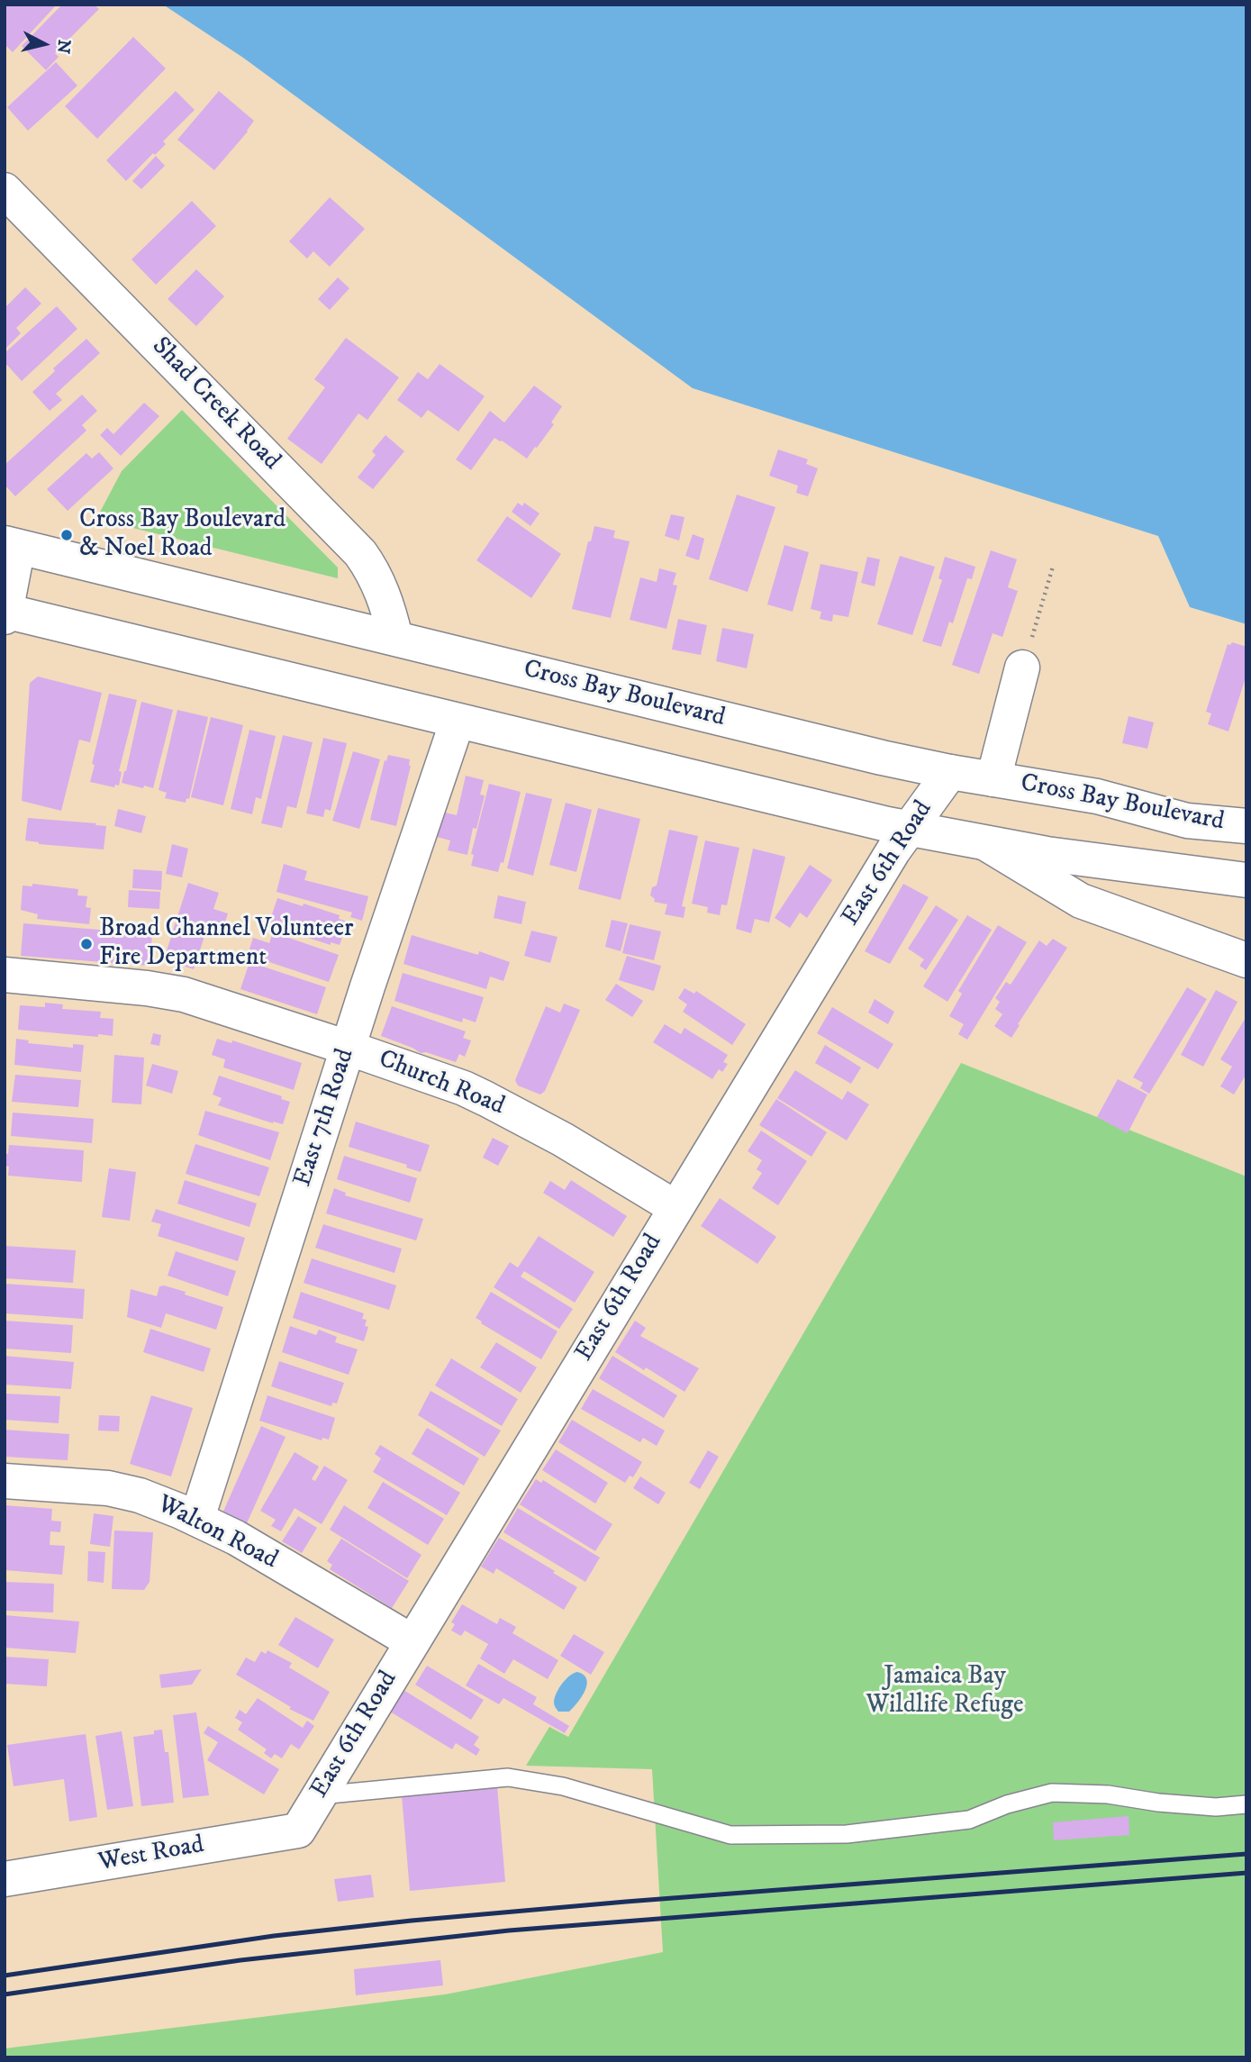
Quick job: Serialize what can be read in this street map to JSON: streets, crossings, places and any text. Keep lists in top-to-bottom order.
{
  "streets": {
    "street": [
      "Shad Creek Road",
      "Cross Bay Boulevard",
      "East 6th Road",
      "Church Road",
      "East 7th Road",
      "Walton Road",
      "West Road"
    ]
  },
  "crossings": [
    ["Shad Creek Road", "Cross Bay Boulevard"],
    ["Cross Bay Boulevard", "East 6th Road"],
    ["East 6th Road", "Church Road"],
    ["East 6th Road", "Walton Road"],
    ["East 6th Road", "West Road"],
    ["Church Road", "East 7th Road"],
    ["East 7th Road", "Walton Road"]
  ],
  "parks": ["Jamaica Bay Wildlife Refuge"],
  "places": ["Cross Bay Boulevard & Noel Road", "Broad Channel Volunteer Fire Department"],
  "north": "right"
}
